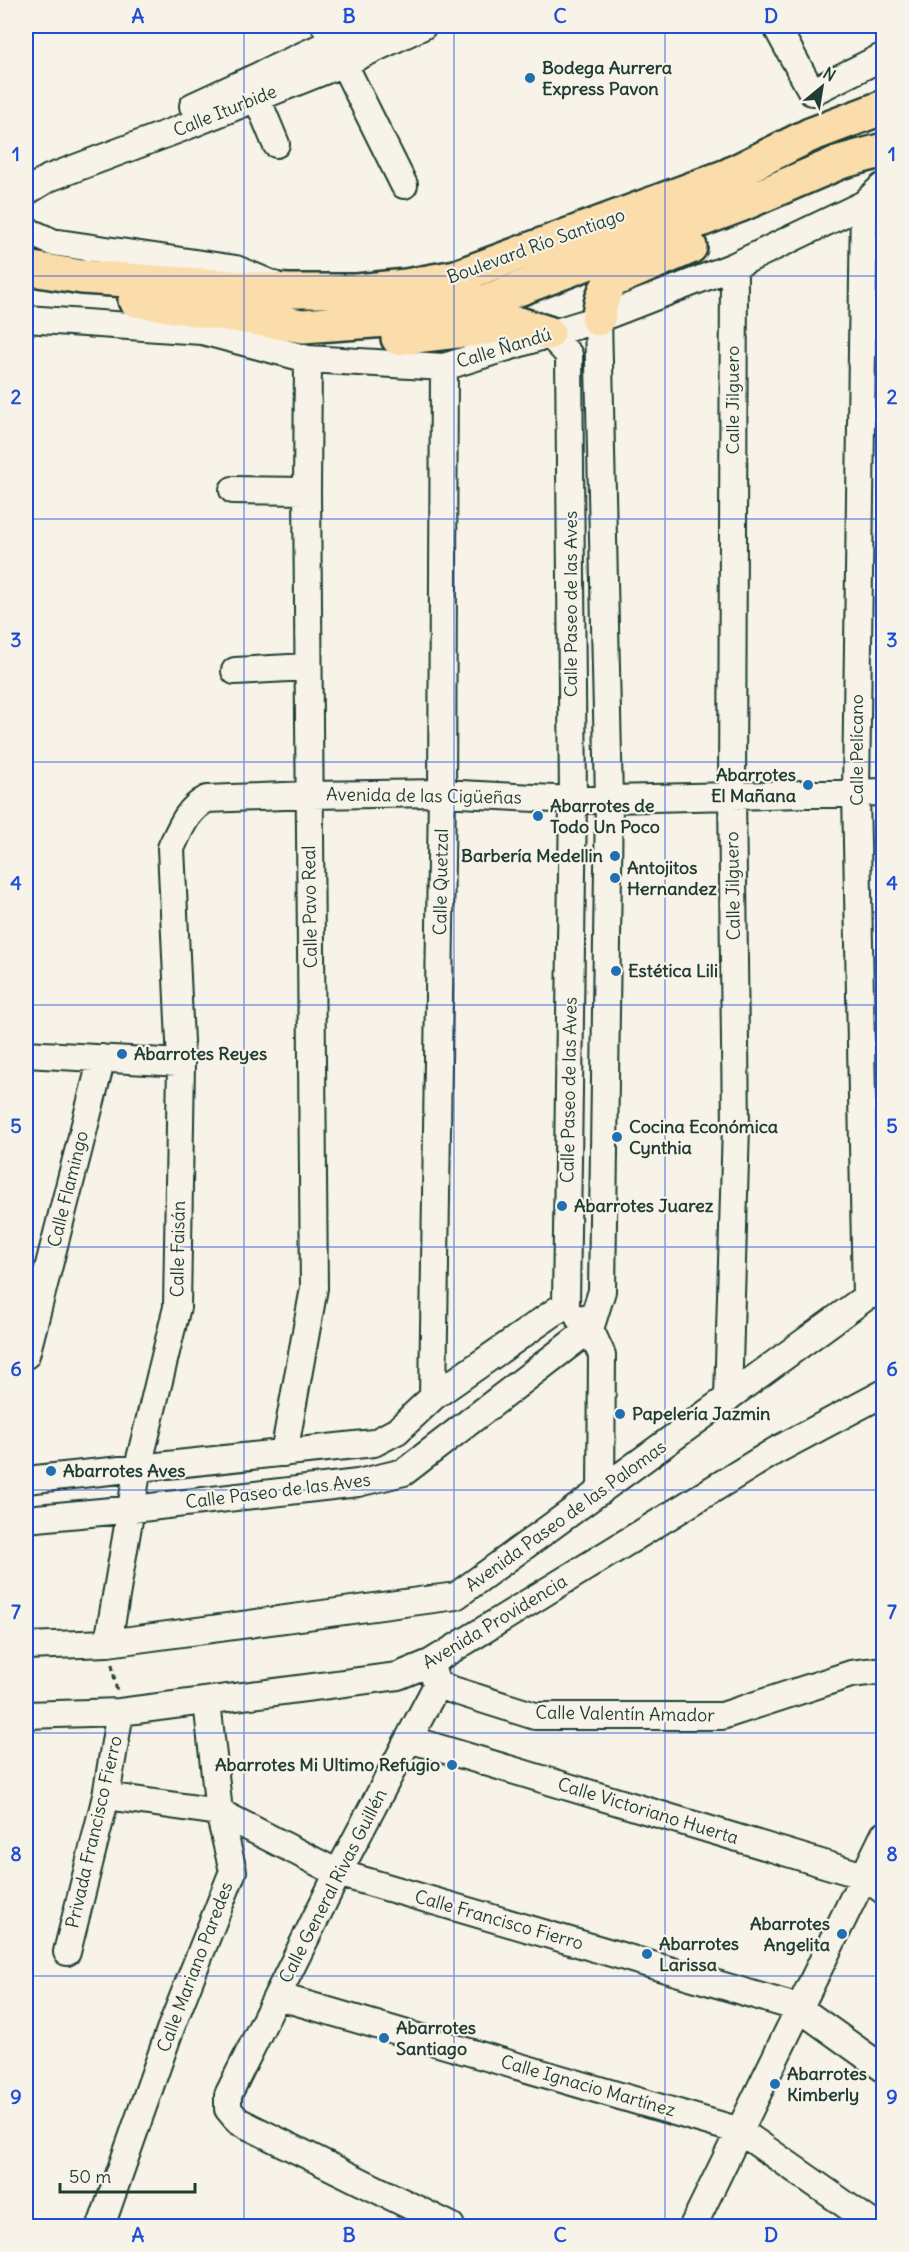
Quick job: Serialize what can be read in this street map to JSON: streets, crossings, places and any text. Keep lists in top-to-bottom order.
{
  "streets": {
    "main road": ["Boulevard Río Santiago"],
    "street": [
      "Calle Iturbide",
      "Calle Ñandú",
      "Calle Jilguero",
      "Calle Paseo de las Aves",
      "Calle Pelícano",
      "Avenida de las Cigüeñas",
      "Calle Quetzal",
      "Calle Pavo Real",
      "Calle Flamingo",
      "Calle Faisán",
      "Avenida Paseo de las Palomas",
      "Avenida Providencia",
      "Calle Valentín Amador",
      "Calle Victoriano Huerta",
      "Privada Francisco Fierro",
      "Calle General Rivas Guillén",
      "Calle Francisco Fierro",
      "Calle Mariano Paredes",
      "Calle Ignacio Martínez"
    ]
  },
  "crossings": [
    ["Calle Ñandú", "Calle Jilguero"],
    ["Calle Ñandú", "Calle Paseo de las Aves"],
    ["Calle Ñandú", "Calle Pelícano"],
    ["Calle Ñandú", "Calle Quetzal"],
    ["Calle Ñandú", "Calle Pavo Real"],
    ["Calle Jilguero", "Avenida de las Cigüeñas"],
    ["Calle Jilguero", "Avenida Paseo de las Palomas"],
    ["Calle Paseo de las Aves", "Avenida de las Cigüeñas"],
    ["Calle Paseo de las Aves", "Calle Quetzal"],
    ["Calle Paseo de las Aves", "Calle Pavo Real"],
    ["Calle Paseo de las Aves", "Calle Faisán"],
    ["Calle Pelícano", "Avenida de las Cigüeñas"],
    ["Calle Pelícano", "Avenida Paseo de las Palomas"],
    ["Avenida de las Cigüeñas", "Calle Quetzal"],
    ["Avenida de las Cigüeñas", "Calle Pavo Real"],
    ["Avenida de las Cigüeñas", "Calle Faisán"],
    ["Calle Faisán", "Avenida Paseo de las Palomas"],
    ["Avenida Providencia", "Calle Valentín Amador"],
    ["Avenida Providencia", "Privada Francisco Fierro"],
    ["Avenida Providencia", "Calle General Rivas Guillén"],
    ["Avenida Providencia", "Calle Mariano Paredes"],
    ["Calle Valentín Amador", "Calle General Rivas Guillén"],
    ["Calle Victoriano Huerta", "Calle General Rivas Guillén"],
    ["Privada Francisco Fierro", "Calle Francisco Fierro"],
    ["Calle General Rivas Guillén", "Calle Francisco Fierro"],
    ["Calle General Rivas Guillén", "Calle Ignacio Martínez"],
    ["Calle Francisco Fierro", "Calle Mariano Paredes"]
  ],
  "places": [
    "Bodega Aurrera Express Pavon",
    "Abarrotes El Mañana",
    "Abarrotes de Todo Un Poco",
    "Barbería Medellin",
    "Antojitos Hernandez",
    "Estética Lili",
    "Abarrotes Reyes",
    "Cocina Económica Cynthia",
    "Abarrotes Juarez",
    "Papelería Jazmin",
    "Abarrotes Aves",
    "Abarrotes Mi Ultimo Refugio",
    "Abarrotes Angelita",
    "Abarrotes Larissa",
    "Abarrotes Santiago",
    "Abarrotes Kimberly"
  ],
  "scale_bar": "50 m",
  "north": "top right",
  "grid": {
    "columns": [
      "A",
      "B",
      "C",
      "D"
    ],
    "rows": [
      "1",
      "2",
      "3",
      "4",
      "5",
      "6",
      "7",
      "8",
      "9"
    ]
  }
}
